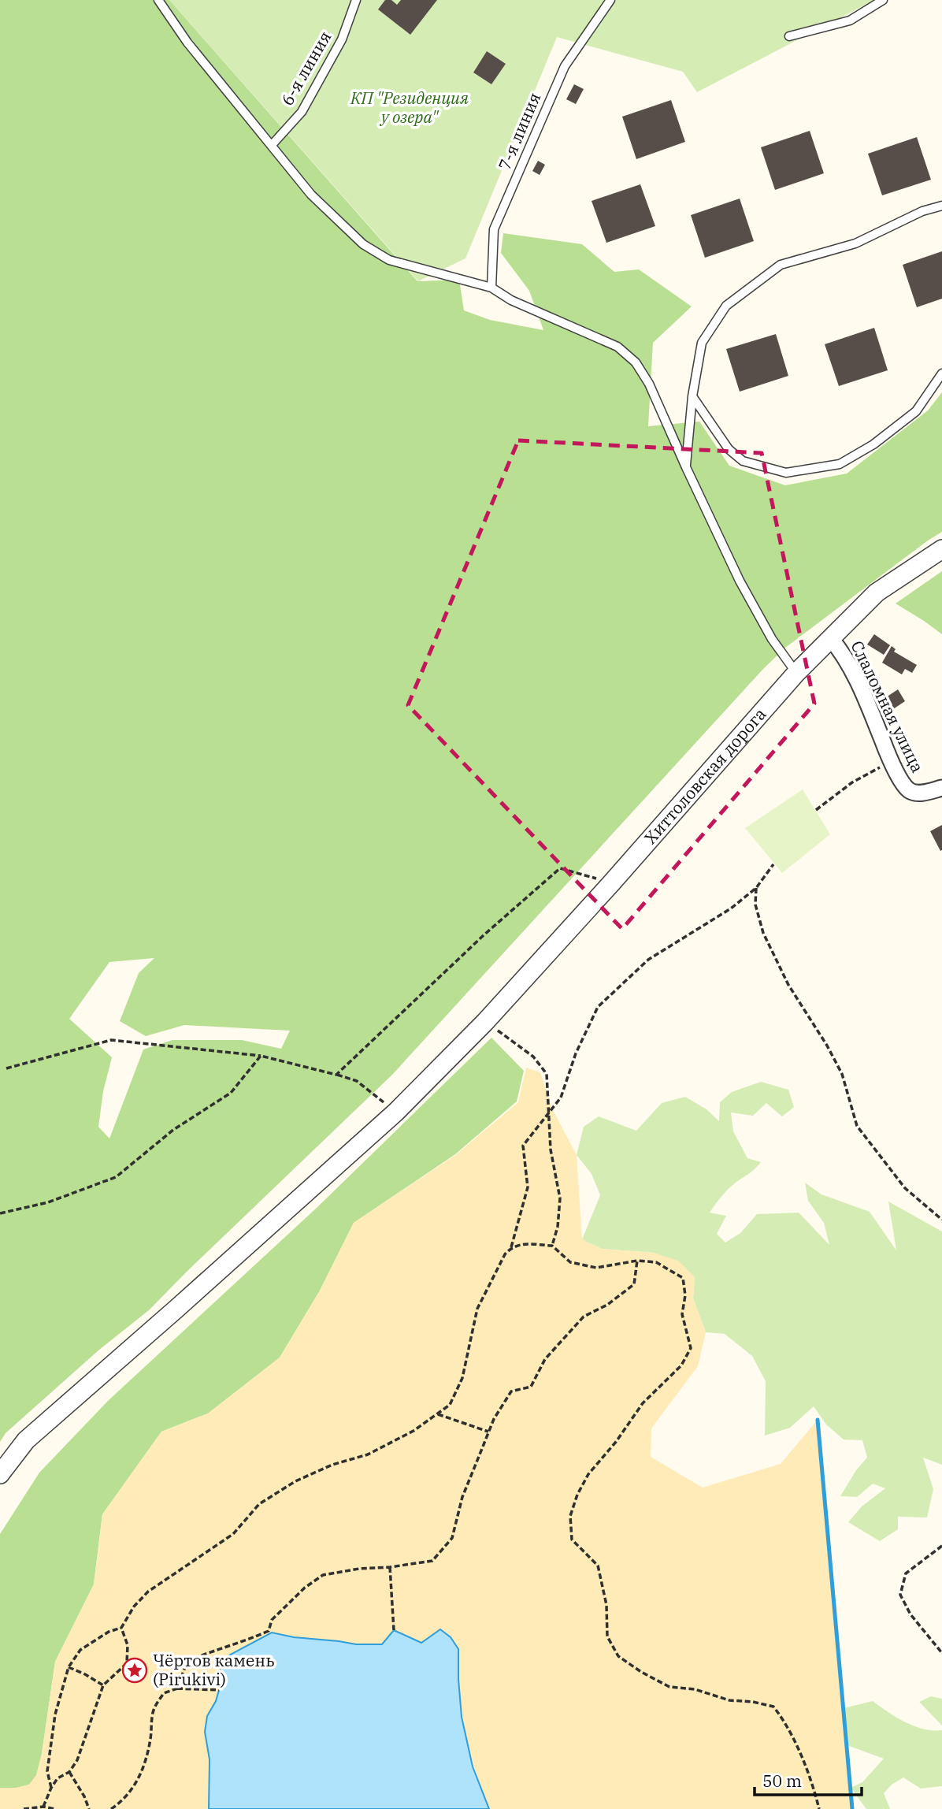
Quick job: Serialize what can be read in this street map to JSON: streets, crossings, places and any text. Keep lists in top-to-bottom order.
{
  "streets": {
    "street": ["Слаломная улица", "Хиттоловская дорога"],
    "lane": ["6-я линия", "7-я линия"]
  },
  "crossings": [
    ["Слаломная улица", "Хиттоловская дорога"]
  ],
  "parks": ["КП \"Резиденция у озера\""],
  "places": {
    "place": ["Чёртов камень (Pirukivi)"]
  },
  "scale_bar": "50 m"
}
